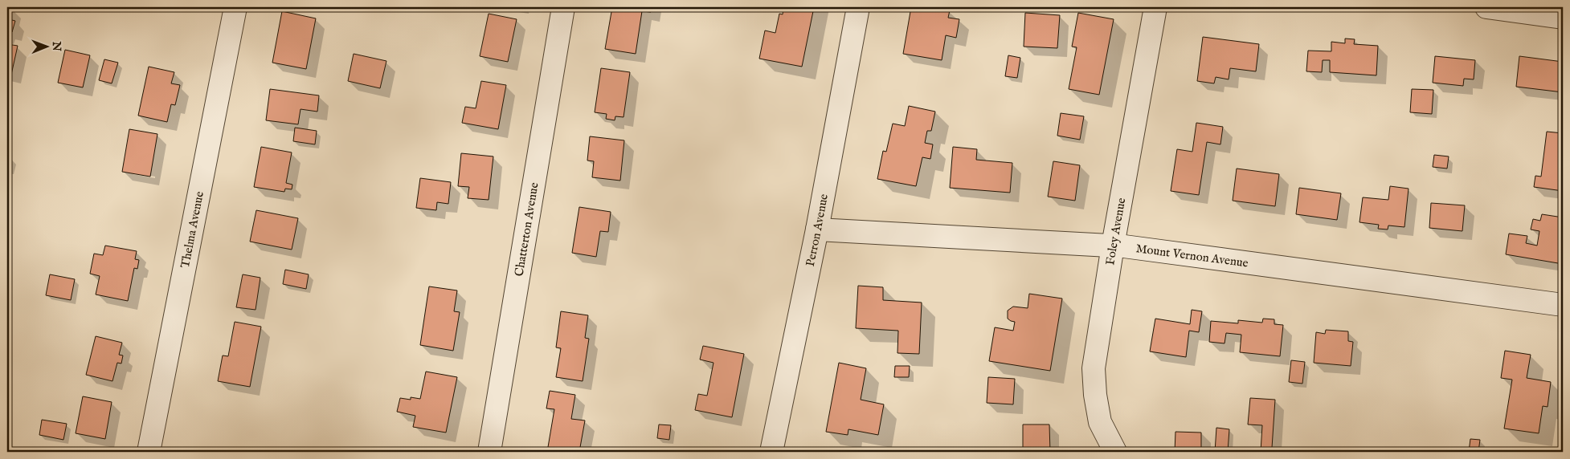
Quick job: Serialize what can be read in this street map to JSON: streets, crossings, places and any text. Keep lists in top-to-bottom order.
{
  "streets": {
    "street": [
      "Thelma Avenue",
      "Chatterton Avenue",
      "Perron Avenue",
      "Foley Avenue",
      "Mount Vernon Avenue"
    ]
  },
  "crossings": [
    ["Perron Avenue", "Mount Vernon Avenue"],
    ["Foley Avenue", "Mount Vernon Avenue"]
  ],
  "north": "right"
}
